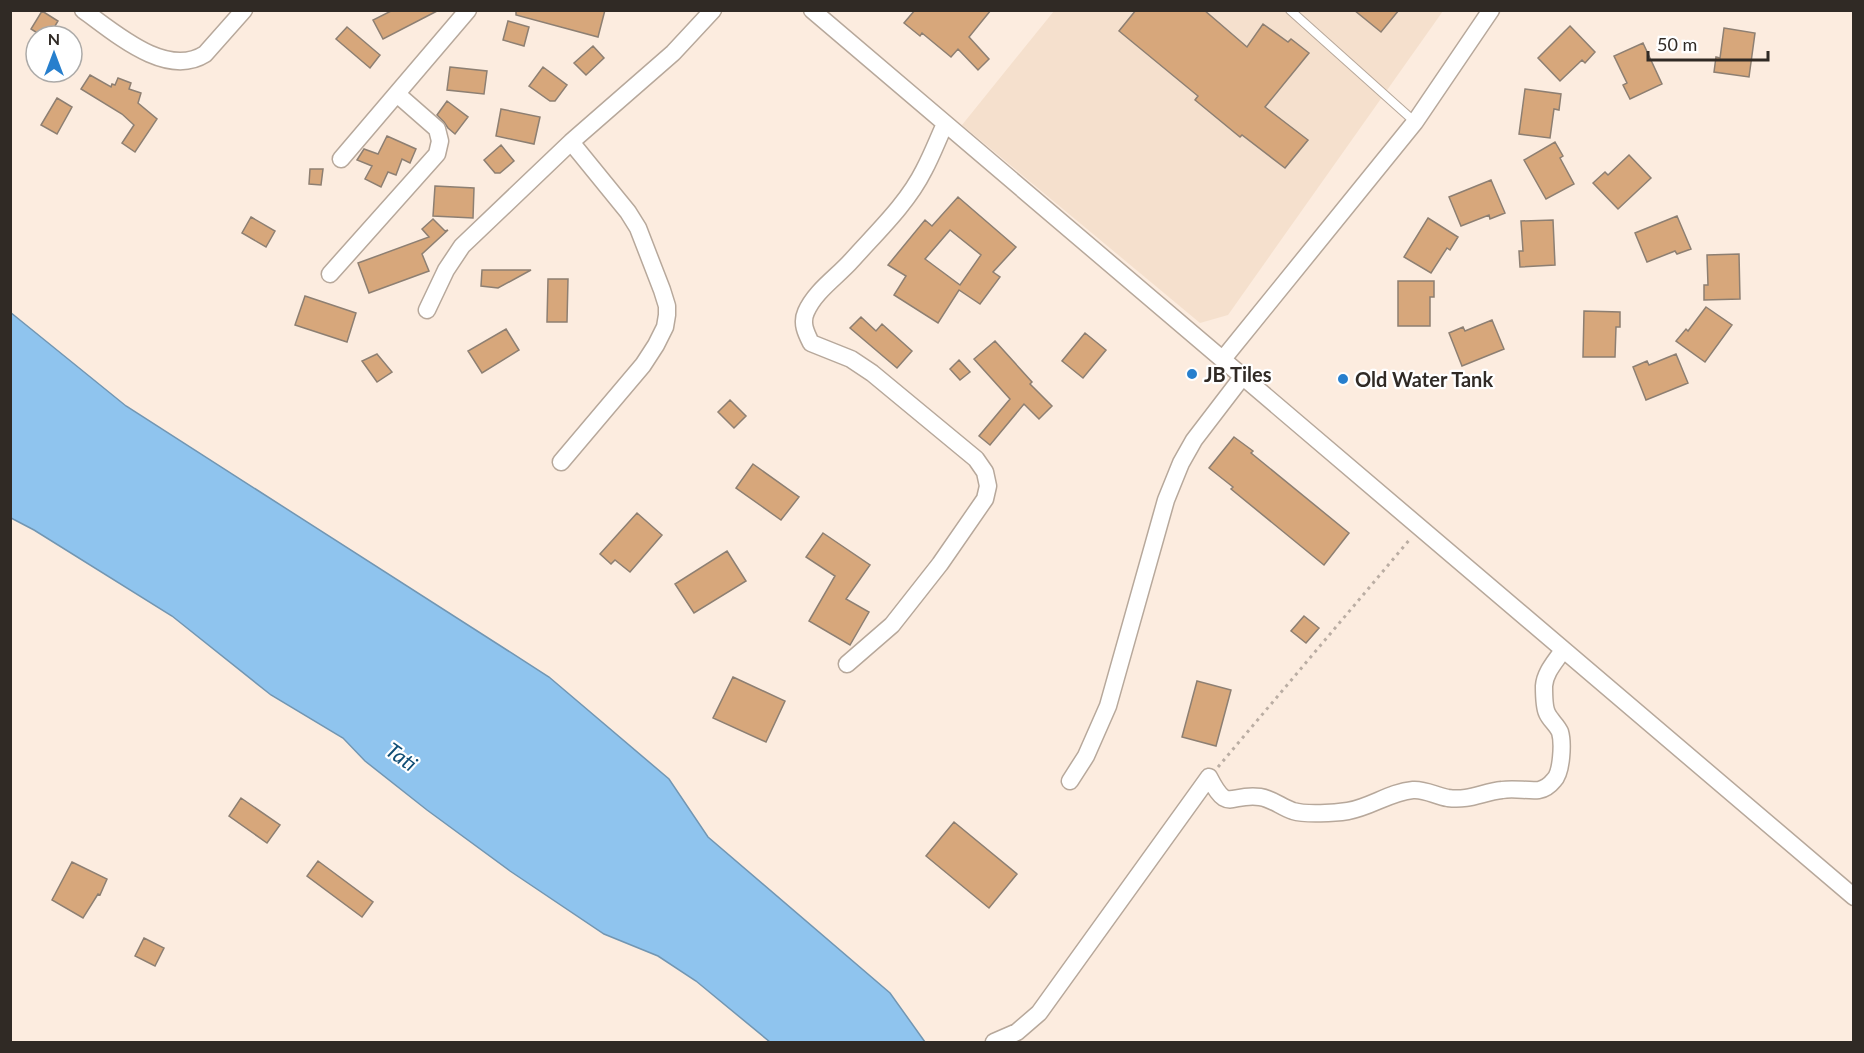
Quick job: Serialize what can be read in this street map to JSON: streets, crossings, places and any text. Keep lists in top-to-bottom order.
{
  "water": ["Tati"],
  "places": ["JB Tiles", "Old Water Tank"],
  "scale_bar": "50 m",
  "north": "top"
}
